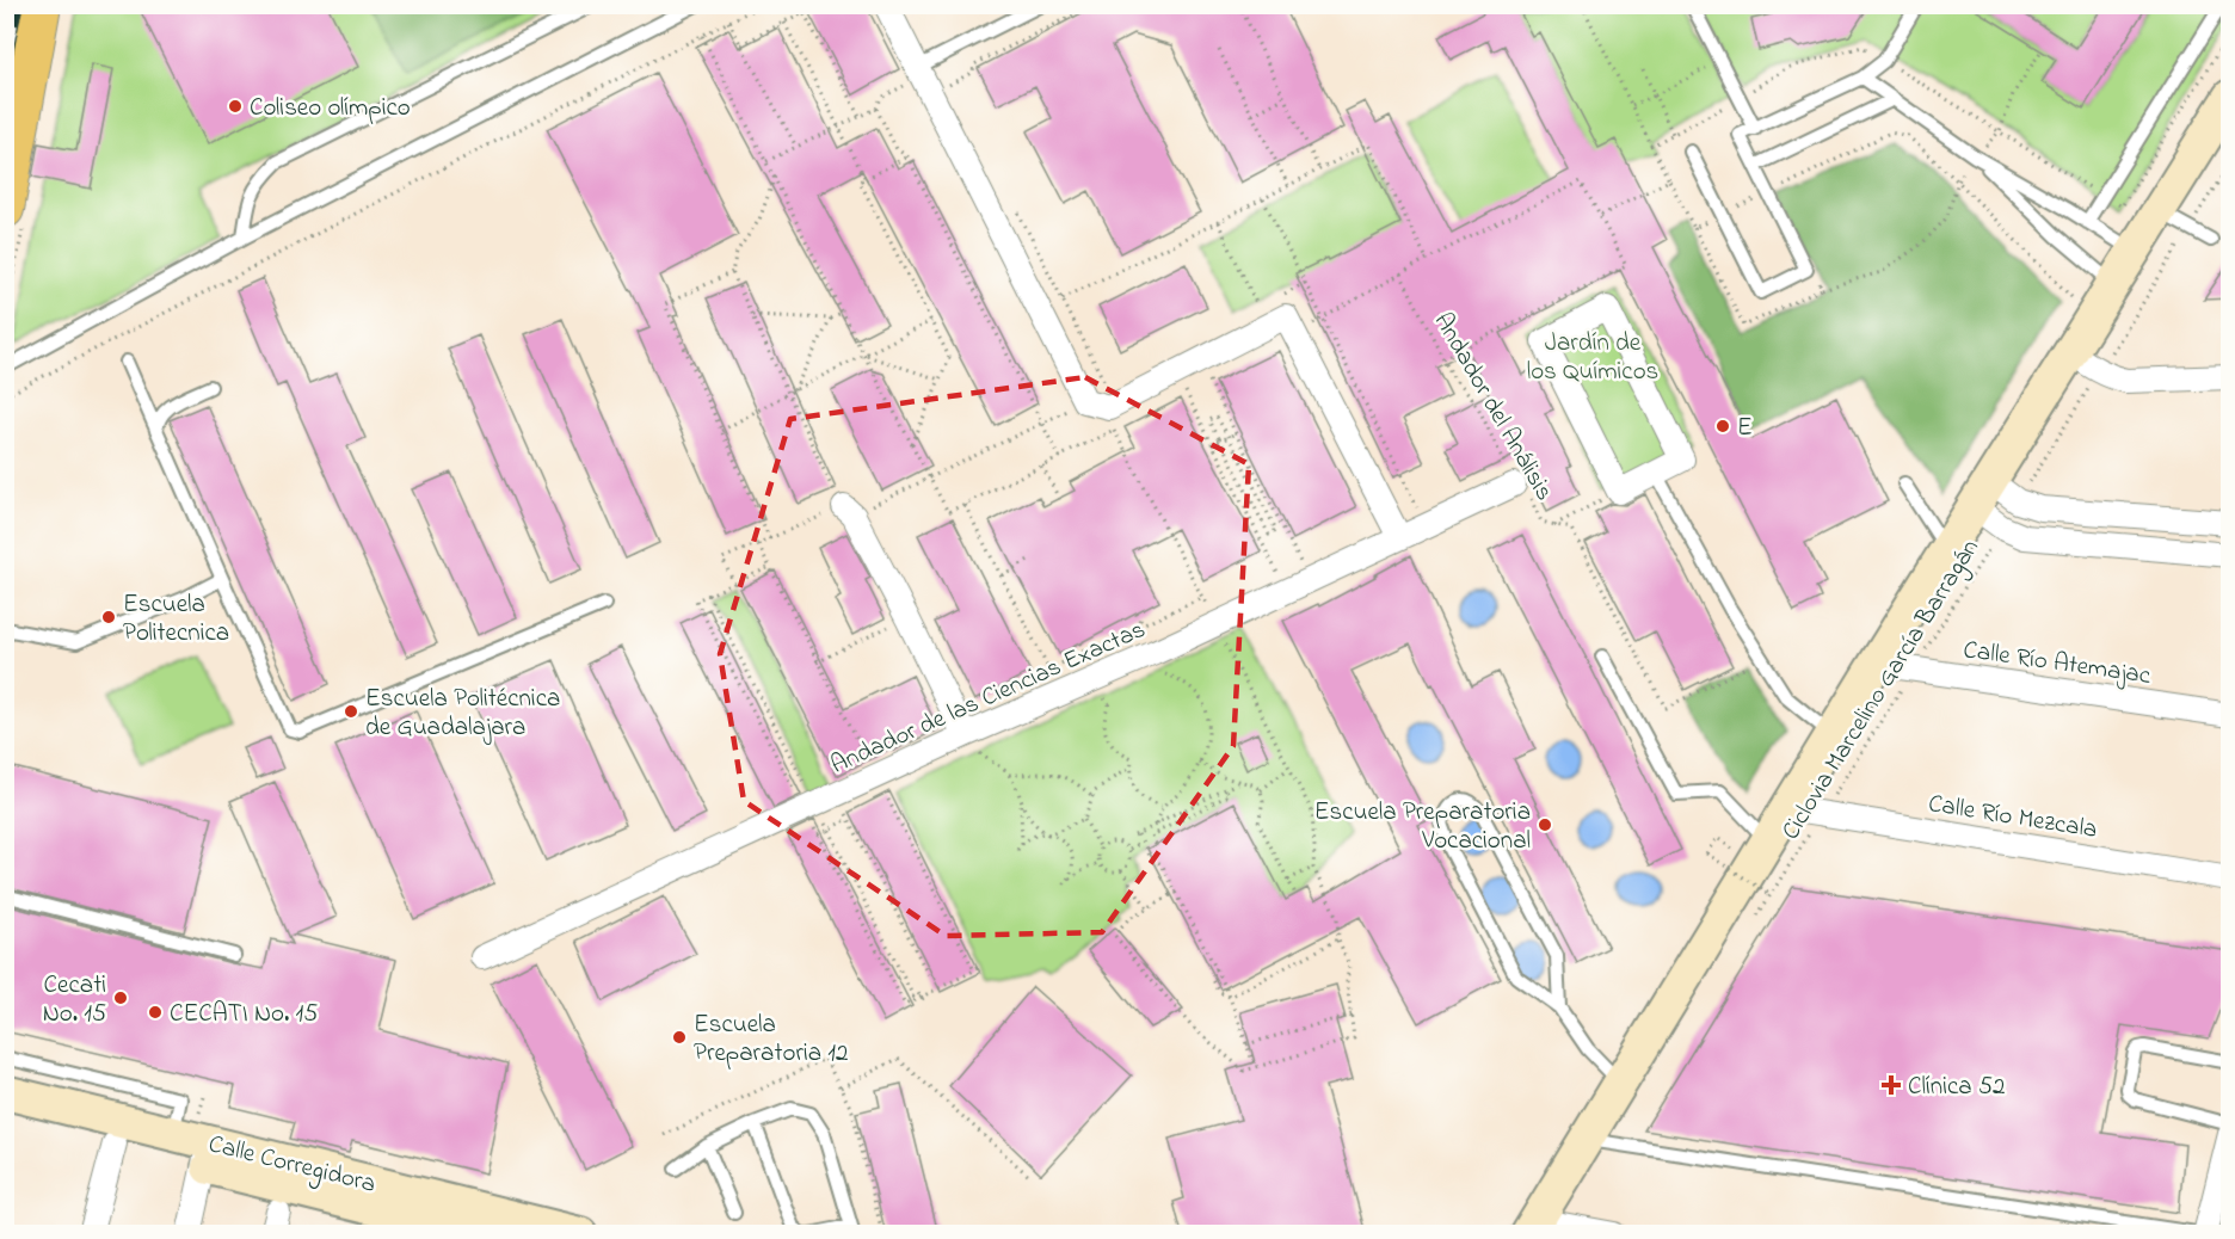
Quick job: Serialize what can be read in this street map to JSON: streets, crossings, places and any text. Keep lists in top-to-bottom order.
{
  "streets": {
    "main road": ["Calle Corregidora"],
    "street": ["Calle Río Atemajac", "Andador de las Ciencias Exactas", "Calle Río Mezcala"],
    "path": ["Andador del Análisis", "Ciclovia Marcelino García Barragán"]
  },
  "crossings": [
    ["Andador del Análisis", "Andador de las Ciencias Exactas"],
    ["Calle Río Atemajac", "Ciclovia Marcelino García Barragán"],
    ["Ciclovia Marcelino García Barragán", "Calle Río Mezcala"]
  ],
  "parks": ["Jardín de los Químicos"],
  "places": {
    "other": [
      "Coliseo olímpico",
      "E",
      "Escuela Politecnica",
      "Escuela Politécnica de Guadalajara",
      "Escuela Preparatoria Vocacional",
      "Cecati No. 15",
      "CECATI No. 15",
      "Escuela Preparatoria 12"
    ],
    "health": ["Clínica 52"]
  }
}
